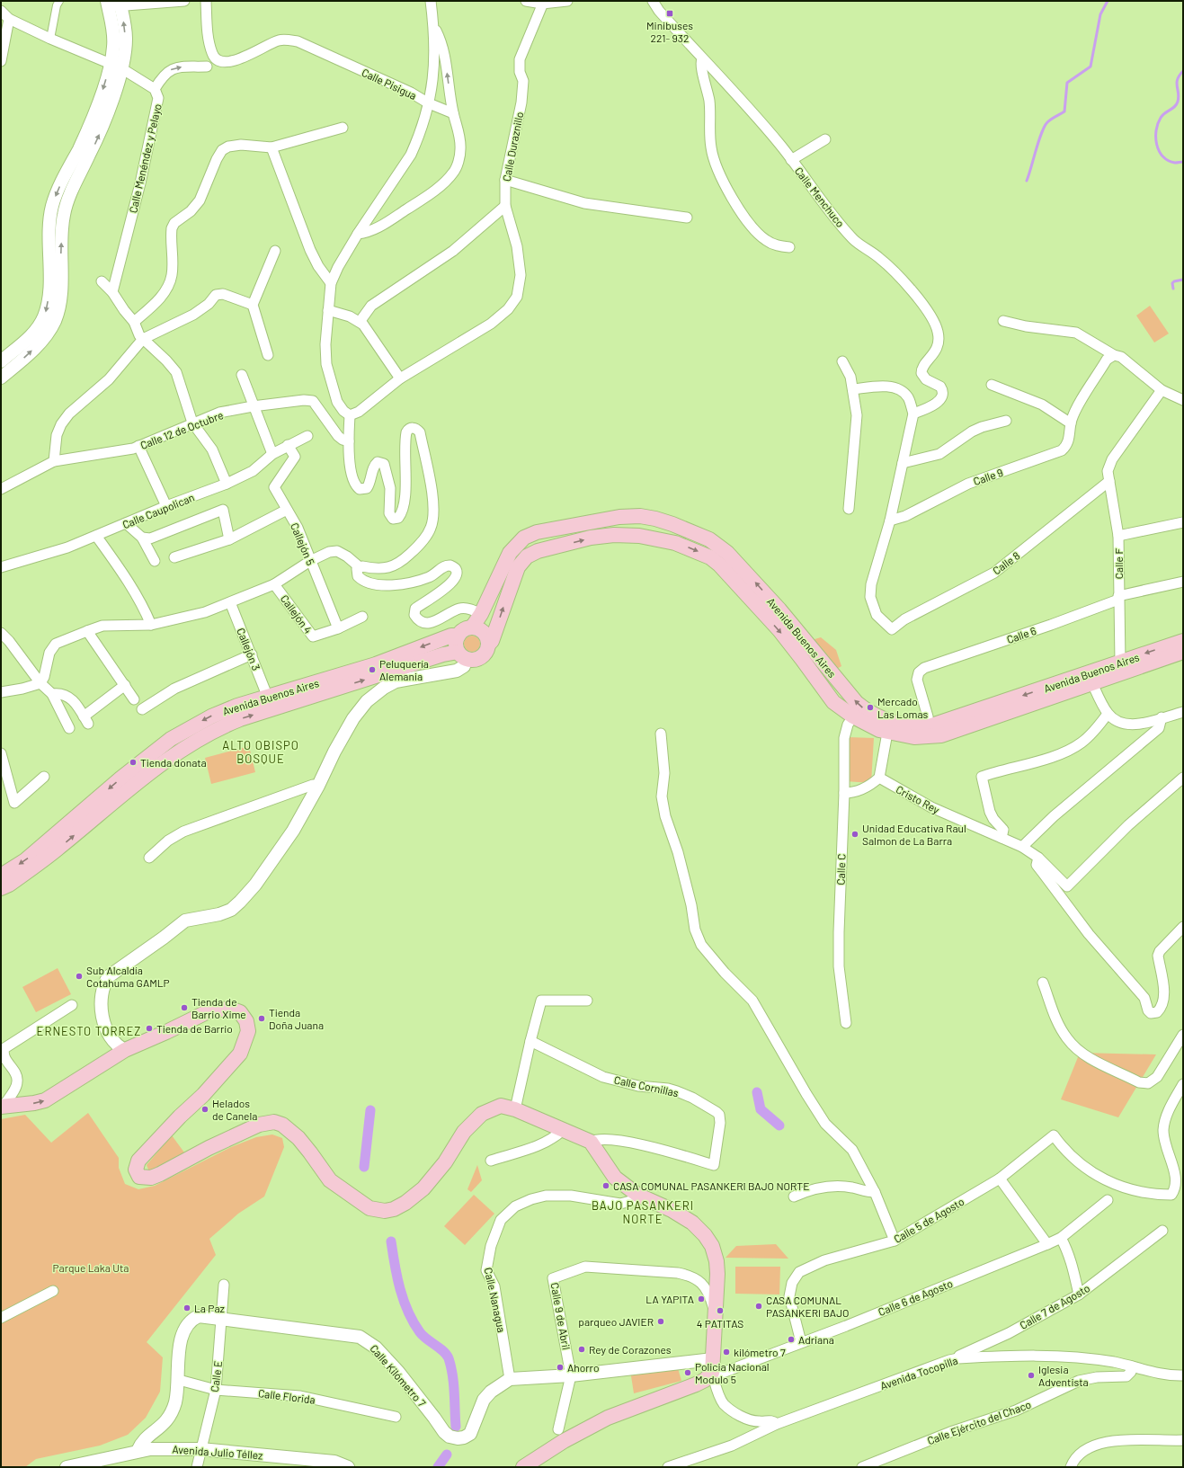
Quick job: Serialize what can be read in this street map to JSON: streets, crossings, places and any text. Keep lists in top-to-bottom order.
{
  "streets": {
    "main road": ["Avenida Buenos Aires"],
    "street": [
      "Calle Pisigua",
      "Calle Duraznillo",
      "Calle Menéndez y Pelayo",
      "Calle Menchuco",
      "Calle 12 de Octubre",
      "Calle 9",
      "Calle Caupolican",
      "Callejón 5",
      "Calle 8",
      "Calle F",
      "Callejón 4",
      "Calle 6",
      "Callejón 3",
      "Cristo Rey",
      "Calle C",
      "Calle Cornillas",
      "Calle 5 de Agosto",
      "Calle 6 de Agosto",
      "Calle Nanagua",
      "Calle 7 de Agosto",
      "Calle 9 de Abril",
      "Avenida Tocopilla",
      "Calle Kilómetro 7",
      "Calle E",
      "Calle Florida",
      "Calle Ejército del Chaco",
      "Avenida Julio Téllez"
    ]
  },
  "crossings": [
    ["Calle 9", "Calle 8"],
    ["Calle Caupolican", "Callejón 5"],
    ["Callejón 5", "Callejón 4"],
    ["Calle 8", "Calle F"],
    ["Calle F", "Calle 6"],
    ["Calle F", "Avenida Buenos Aires"],
    ["Calle 6", "Avenida Buenos Aires"],
    ["Avenida Buenos Aires", "Callejón 3"],
    ["Avenida Buenos Aires", "Calle C"],
    ["Calle 5 de Agosto", "Calle 6 de Agosto"],
    ["Calle Nanagua", "Calle Kilómetro 7"],
    ["Calle 7 de Agosto", "Avenida Tocopilla"],
    ["Avenida Tocopilla", "Calle Ejército del Chaco"],
    ["Calle Kilómetro 7", "Calle E"],
    ["Calle Kilómetro 7", "Calle Florida"],
    ["Calle Kilómetro 7", "Avenida Julio Téllez"],
    ["Calle E", "Calle Florida"],
    ["Calle E", "Avenida Julio Téllez"]
  ],
  "districts": ["ALTO OBISPO BOSQUE", "ERNESTO TORREZ", "BAJO PASANKERI NORTE"],
  "parks": ["Parque Laka Uta"],
  "places": {
    "transit": ["Minibuses 221- 932"],
    "other": [
      "Peluquería Alemania",
      "Mercado Las Lomas",
      "Tienda donata",
      "Unidad Educativa Raul Salmon de La Barra",
      "Sub Alcaldía Cotahuma GAMLP",
      "Tienda de Barrio Xime",
      "Tienda Doña Juana",
      "Tienda de Barrio",
      "Helados de Canela",
      "CASA COMUNAL PASANKERI BAJO NORTE",
      "LA YAPITA",
      "CASA COMUNAL PASANKERI BAJO",
      "La Paz",
      "4 PATITAS",
      "parqueo JAVIER",
      "Adriana",
      "Rey de Corazones",
      "kilómetro 7",
      "Ahorro",
      "Policia Nacional Modulo 5",
      "Iglesia Adventista"
    ]
  }
}
